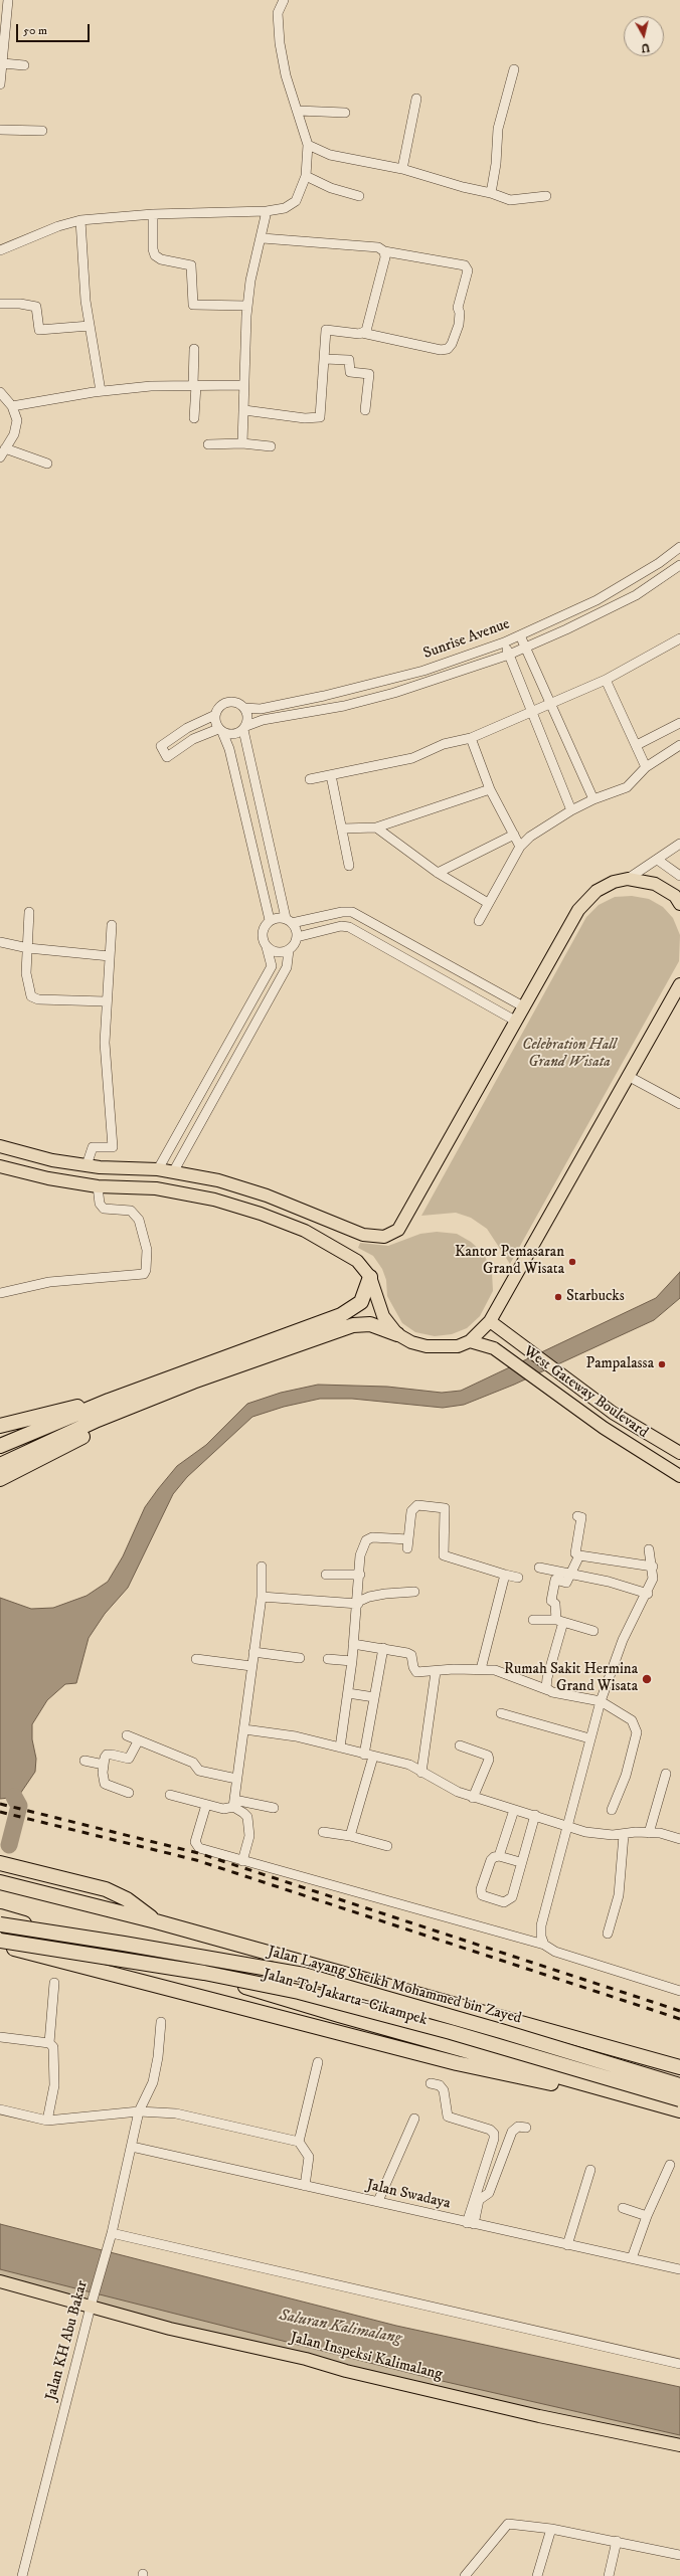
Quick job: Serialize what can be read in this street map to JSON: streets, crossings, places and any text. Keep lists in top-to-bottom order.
{
  "streets": {
    "highway": ["Jalan Layang Sheikh Mohammed bin Zayed", "Jalan Tol Jakarta–Cikampek"],
    "main road": ["West Gateway Boulevard", "Jalan Inspeksi Kalimalang"],
    "street": ["Sunrise Avenue", "Jalan Swadaya", "Jalan KH Abu Bakar"]
  },
  "crossings": [
    ["Jalan Swadaya", "Jalan KH Abu Bakar"],
    ["Jalan KH Abu Bakar", "Jalan Inspeksi Kalimalang"]
  ],
  "water": ["Saluran Kalimalang"],
  "parks": ["Celebration Hall Grand Wisata"],
  "places": [
    "Kantor Pemasaran Grand Wisata",
    "Starbucks",
    "Pampalassa",
    "Rumah Sakit Hermina Grand Wisata"
  ],
  "scale_bar": "50 m",
  "north": "bottom"
}
